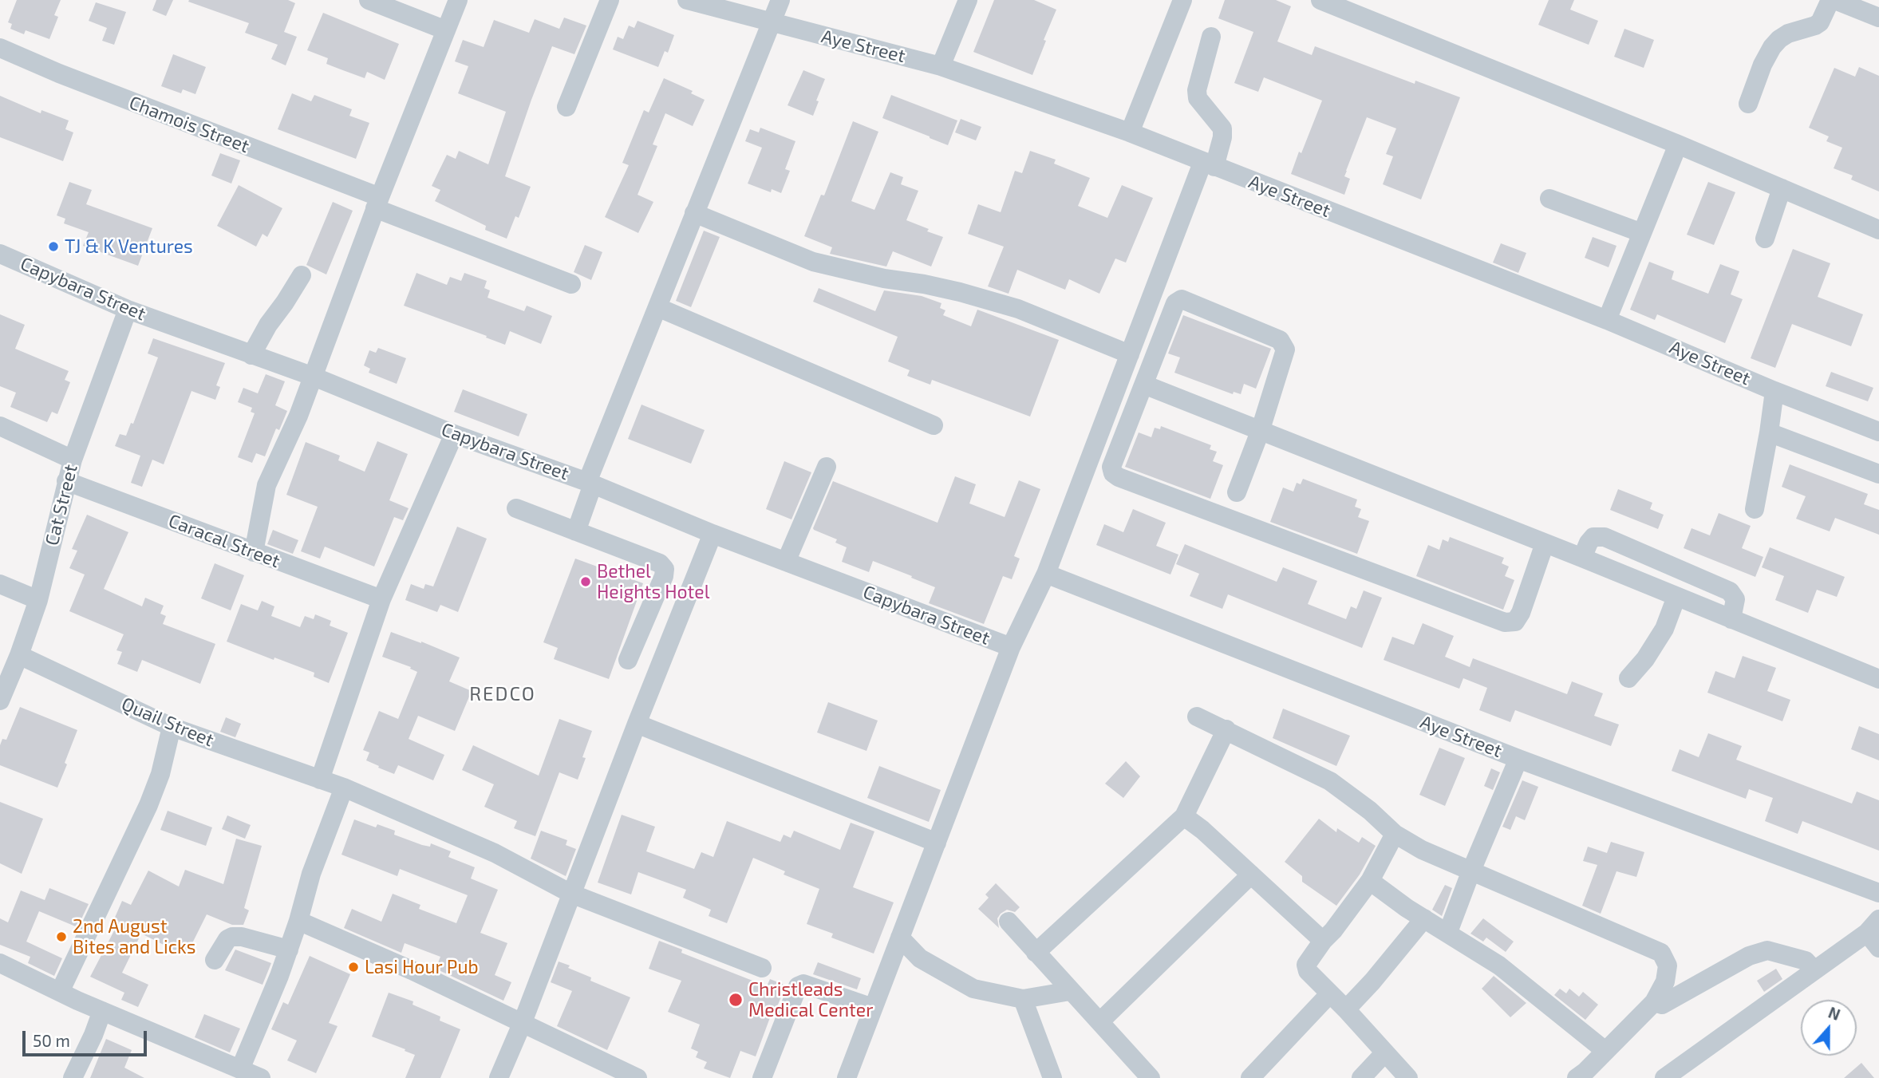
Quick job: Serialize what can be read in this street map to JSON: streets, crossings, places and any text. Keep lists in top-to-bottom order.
{
  "streets": {
    "street": [
      "Aye Street",
      "Chamois Street",
      "Capybara Street",
      "Cat Street",
      "Caracal Street",
      "Quail Street"
    ]
  },
  "crossings": [
    ["Capybara Street", "Cat Street"],
    ["Cat Street", "Caracal Street"],
    ["Cat Street", "Quail Street"]
  ],
  "districts": ["REDCO"],
  "places": [
    "TJ & K Ventures",
    "Bethel Heights Hotel",
    "2nd August Bites and Licks",
    "Lasi Hour Pub",
    "Christleads Medical Center"
  ],
  "scale_bar": "50 m",
  "north": "top"
}
